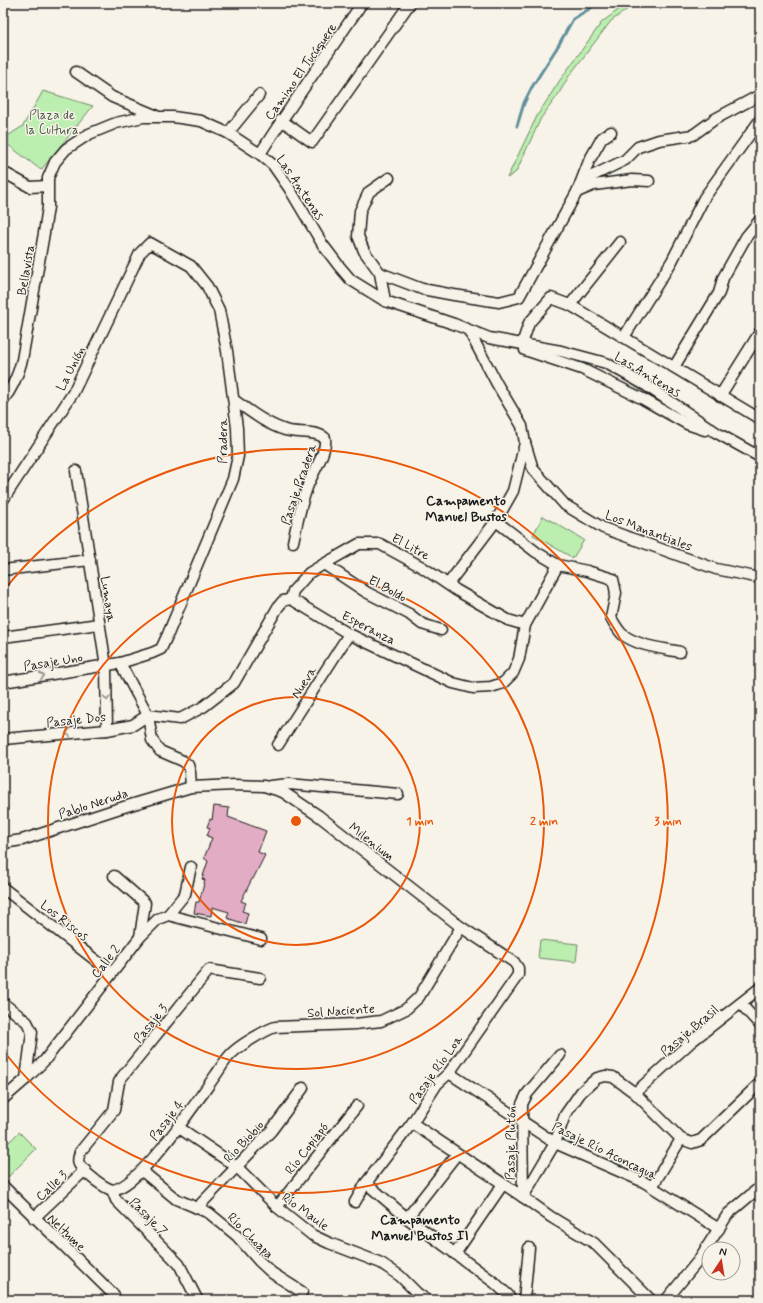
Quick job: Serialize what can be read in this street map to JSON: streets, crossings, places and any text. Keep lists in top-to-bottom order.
{
  "streets": {
    "street": [
      "Camino El Tucúquere",
      "Las Antenas",
      "Bellavista",
      "La Unión",
      "Pradera",
      "Pasaje Pradera",
      "Los Manantiales",
      "El Litre",
      "El Boldo",
      "Lumaya",
      "Esperanza",
      "Pasaje Uno",
      "Nueva",
      "Pasaje Dos",
      "Pablo Neruda",
      "Milenium",
      "Los Riscos",
      "Calle 2",
      "Sol Naciente",
      "Pasaje 3",
      "Pasaje Brasil",
      "Pasaje Río Loa",
      "Pasaje 4",
      "Río Biobio",
      "Pasaje Plutón",
      "Río Copiapó",
      "Pasaje Río Aconcagua",
      "Calle 3",
      "Río Maule",
      "Pasaje 7",
      "Neltume",
      "Río Choapa"
    ]
  },
  "crossings": [
    ["Camino El Tucúquere", "Las Antenas"],
    ["Las Antenas", "Bellavista"],
    ["Las Antenas", "Los Manantiales"],
    ["La Unión", "Pradera"],
    ["Pradera", "Pasaje Pradera"],
    ["Pradera", "Lumaya"],
    ["Pradera", "Pasaje Uno"],
    ["El Litre", "El Boldo"],
    ["El Litre", "Esperanza"],
    ["Lumaya", "Pasaje Uno"],
    ["Lumaya", "Pasaje Dos"],
    ["Esperanza", "Nueva"],
    ["Pablo Neruda", "Milenium"],
    ["Milenium", "Sol Naciente"],
    ["Milenium", "Pasaje Río Loa"],
    ["Los Riscos", "Calle 2"],
    ["Sol Naciente", "Pasaje 4"],
    ["Pasaje 3", "Pasaje 7"],
    ["Pasaje Río Loa", "Pasaje Río Aconcagua"],
    ["Pasaje 4", "Río Maule"],
    ["Pasaje 4", "Pasaje 7"],
    ["Pasaje 4", "Río Choapa"],
    ["Río Biobio", "Río Maule"],
    ["Río Biobio", "Río Choapa"],
    ["Pasaje Plutón", "Pasaje Río Aconcagua"],
    ["Río Copiapó", "Río Maule"],
    ["Calle 3", "Pasaje 7"],
    ["Calle 3", "Neltume"]
  ],
  "one_way": ["Pasaje Dos"],
  "districts": ["Campamento Manuel Bustos", "Campamento Manuel Bustos II"],
  "parks": ["Plaza de la Cultura"],
  "north": "top",
  "rings": ["1 min", "2 min", "3 min"]
}
